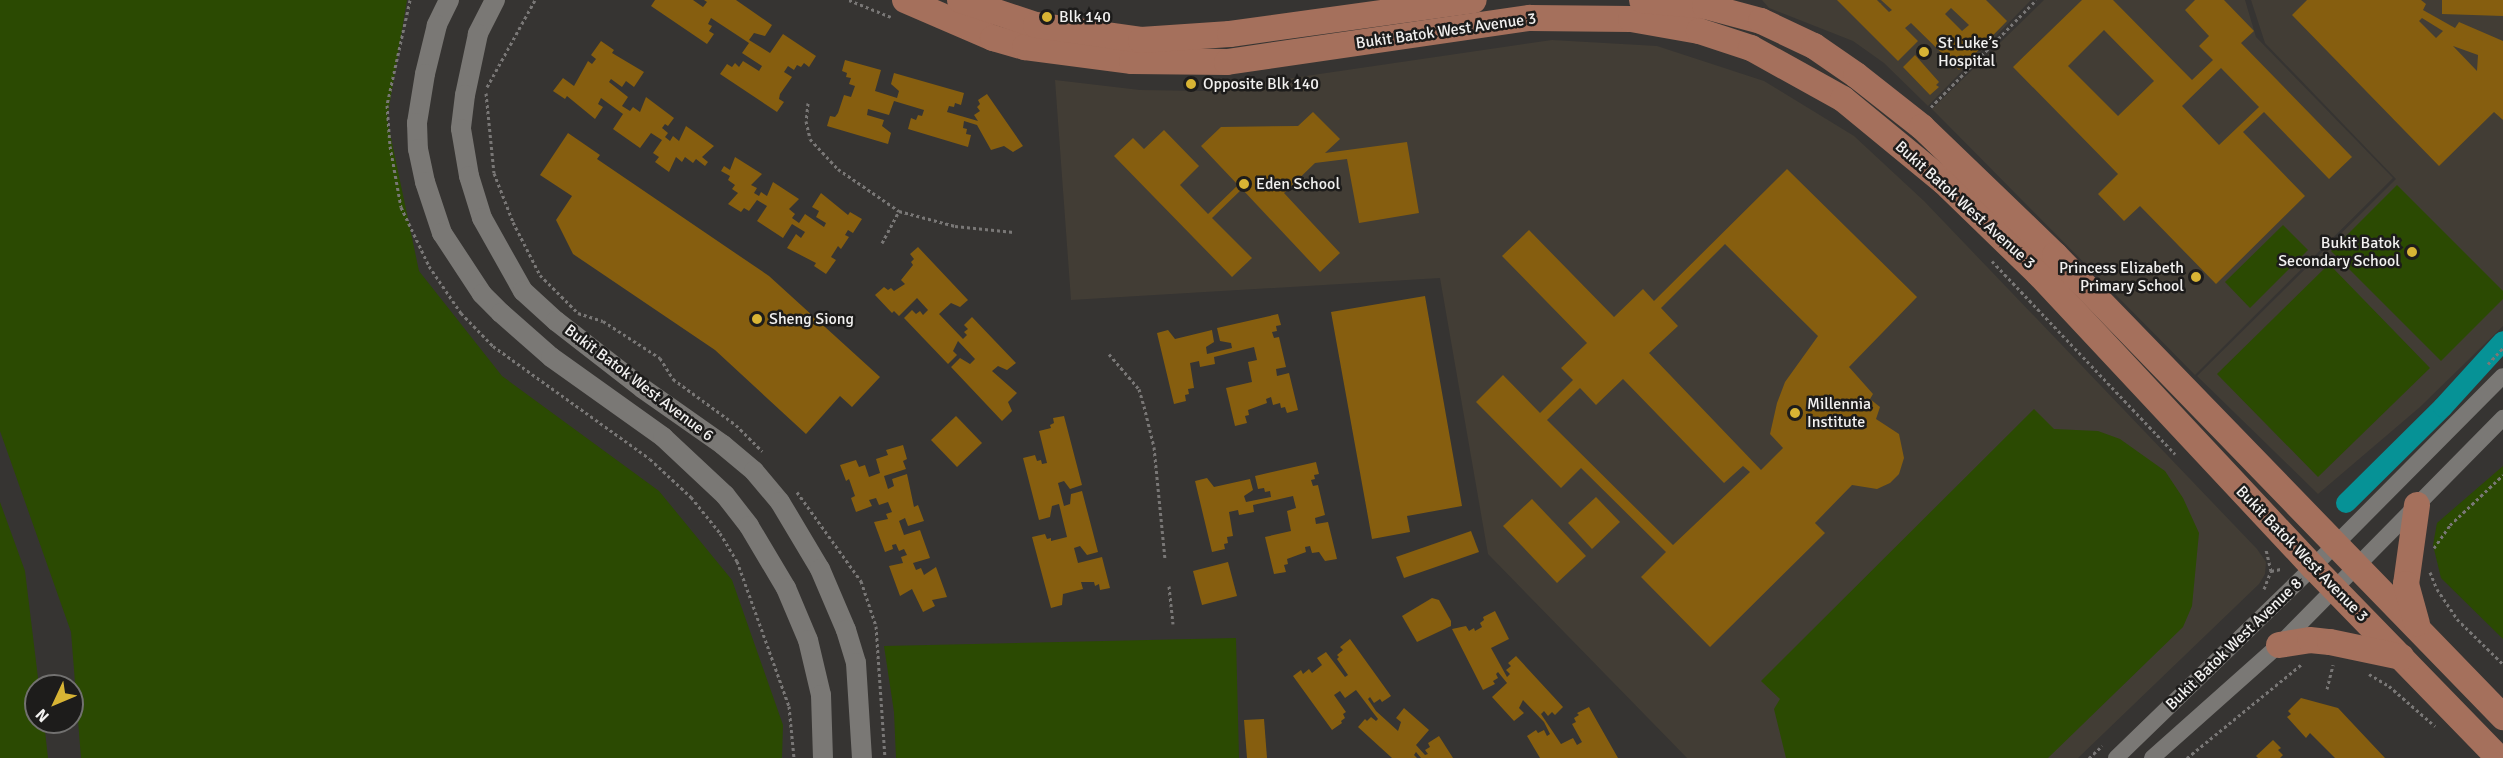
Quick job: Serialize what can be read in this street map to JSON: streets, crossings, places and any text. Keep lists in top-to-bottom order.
{
  "streets": {
    "main road": ["Bukit Batok West Avenue 3"],
    "street": ["Bukit Batok West Avenue 6", "Bukit Batok West Avenue 8"]
  },
  "crossings": [
    ["Bukit Batok West Avenue 3", "Bukit Batok West Avenue 8"]
  ],
  "places": [
    "Blk 140",
    "St Luke’s Hospital",
    "Opposite Blk 140",
    "Eden School",
    "Bukit Batok Secondary School",
    "Princess Elizabeth Primary School",
    "Sheng Siong",
    "Millennia Institute"
  ],
  "north": "bottom left"
}
